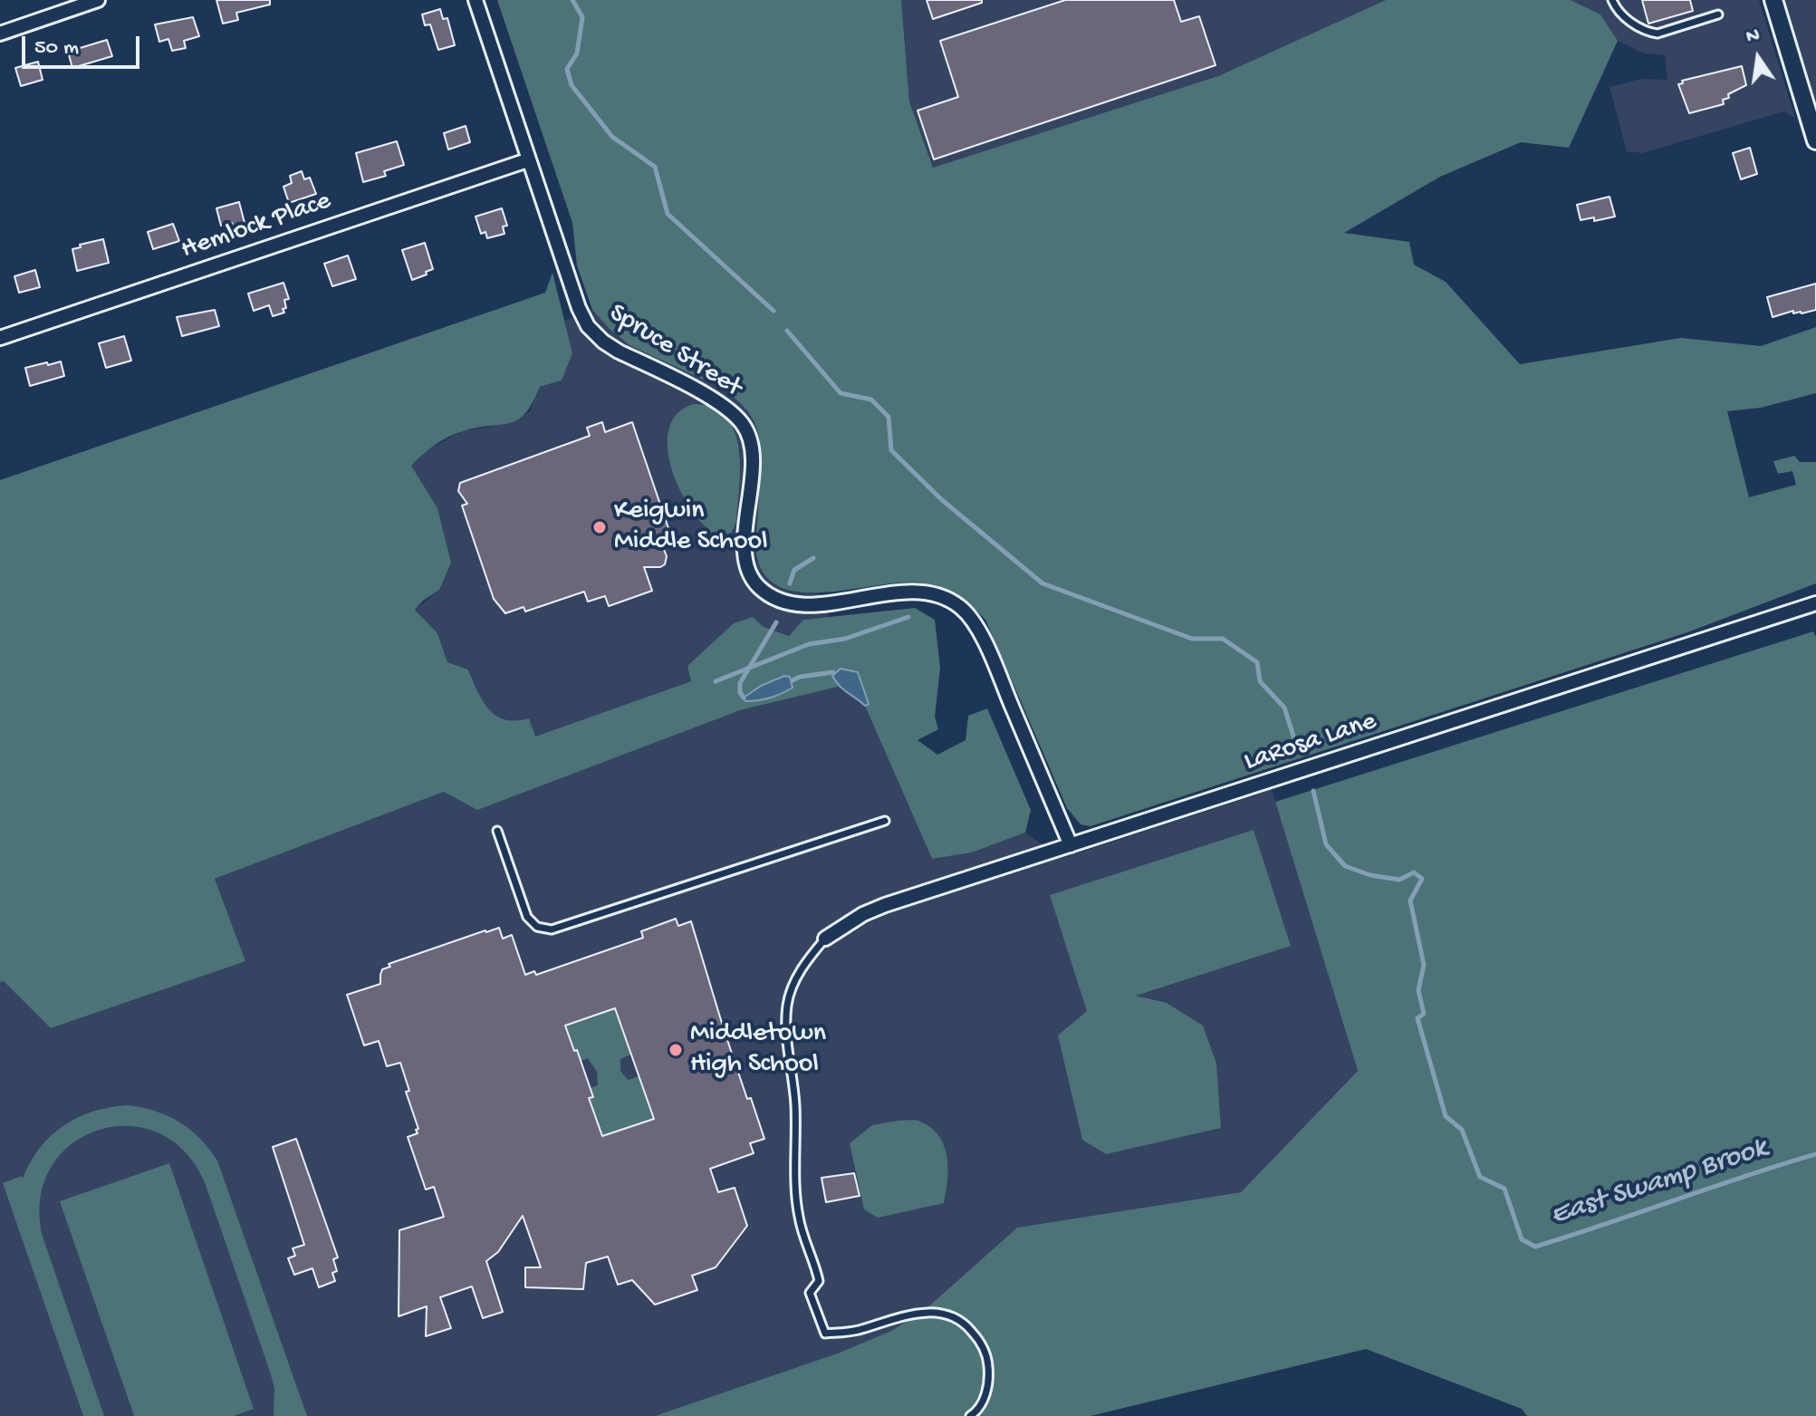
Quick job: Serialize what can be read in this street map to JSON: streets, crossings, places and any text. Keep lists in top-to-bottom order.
{
  "streets": {
    "street": ["Hemlock Place", "Spruce Street", "LaRosa Lane"]
  },
  "crossings": [
    ["Hemlock Place", "Spruce Street"],
    ["Spruce Street", "LaRosa Lane"]
  ],
  "water": ["East Swamp Brook"],
  "places": ["Keigwin Middle School", "Middletown High School"],
  "scale_bar": "50 m",
  "north": "top"
}
